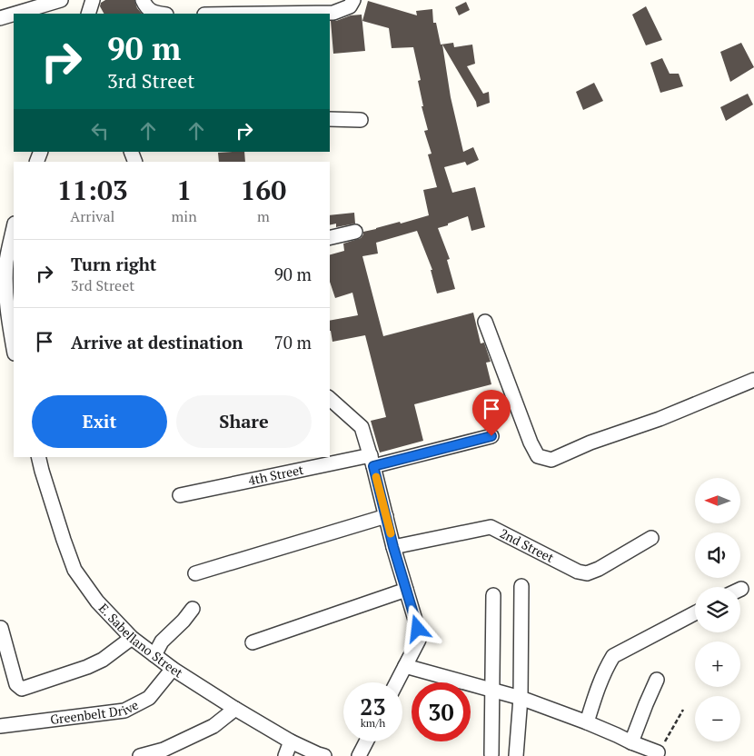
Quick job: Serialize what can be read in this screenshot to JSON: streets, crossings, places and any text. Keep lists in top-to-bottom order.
{
  "streets": {
    "street": [
      "4th Street",
      "2nd Street",
      "E. Sabellano Street",
      "Greenbelt Drive"
    ]
  },
  "crossings": [
    ["E. Sabellano Street", "Greenbelt Drive"]
  ],
  "north": "left",
  "page": {
    "turn": ["90 m", "3rd Street"],
    "eta": [
      "11:03",
      "Arrival",
      "1",
      "min",
      "160",
      "m"
    ],
    "list": [
      {
        "name": "Turn right",
        "note": "3rd Street",
        "value": "90 m"
      },
      {
        "name": "Arrive at destination",
        "value": "70 m"
      }
    ],
    "buttons": ["Exit", "Share"],
    "map_buttons": ["+", "−"],
    "speed": "23 km/h",
    "limit": "30"
  }
}
